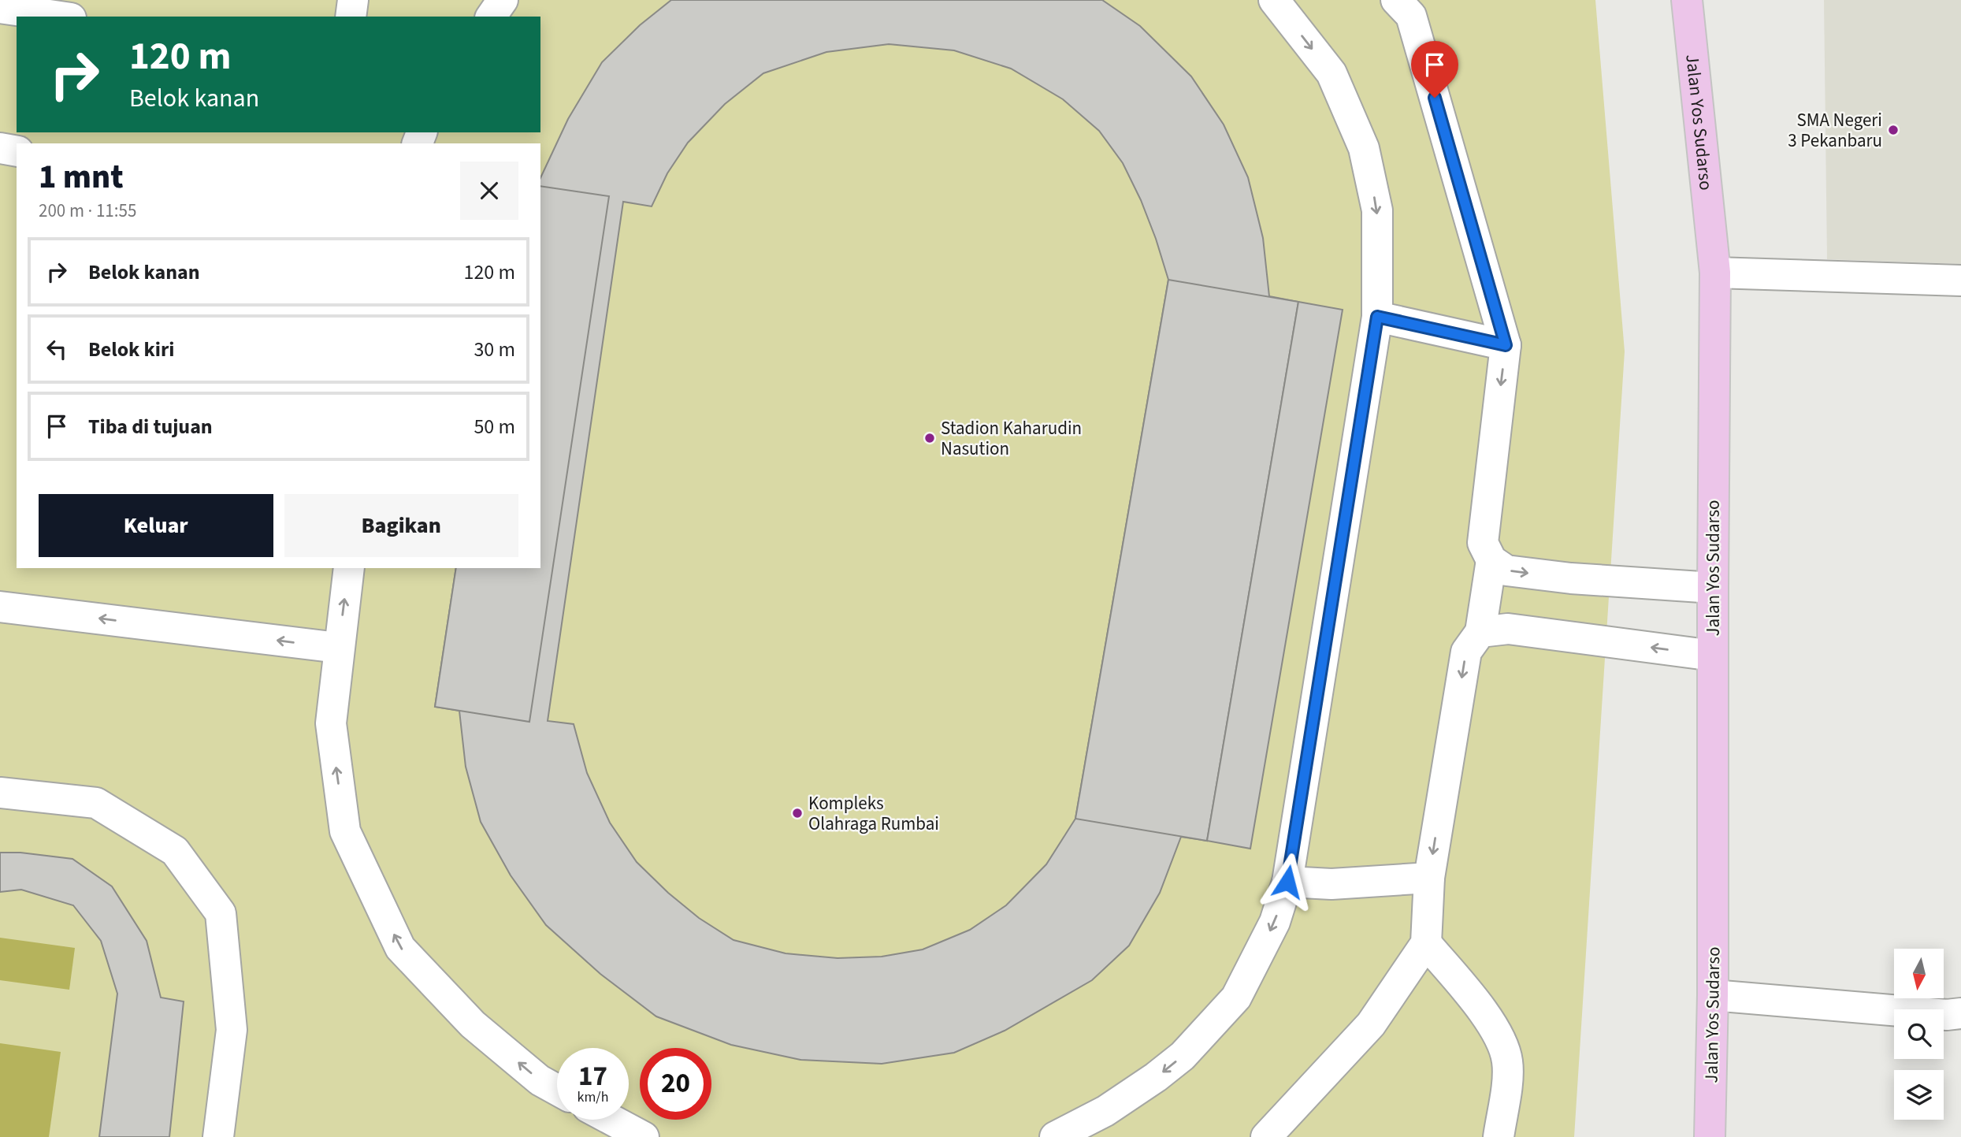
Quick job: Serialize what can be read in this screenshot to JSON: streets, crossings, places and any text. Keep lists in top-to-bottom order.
{
  "streets": {
    "main road": ["Jalan Yos Sudarso"]
  },
  "places": ["SMA Negeri 3 Pekanbaru", "Stadion Kaharudin Nasution", "Kompleks Olahraga Rumbai"],
  "north": "bottom",
  "page": {
    "turn": ["120 m", "Belok kanan"],
    "heading": ["1 mnt", "200 m · 11:55"],
    "list": [
      {
        "name": "Belok kanan",
        "value": "120 m"
      },
      {
        "name": "Belok kiri",
        "value": "30 m"
      },
      {
        "name": "Tiba di tujuan",
        "value": "50 m"
      }
    ],
    "buttons": ["Keluar", "Bagikan"],
    "speed": "17 km/h",
    "limit": "20"
  }
}
